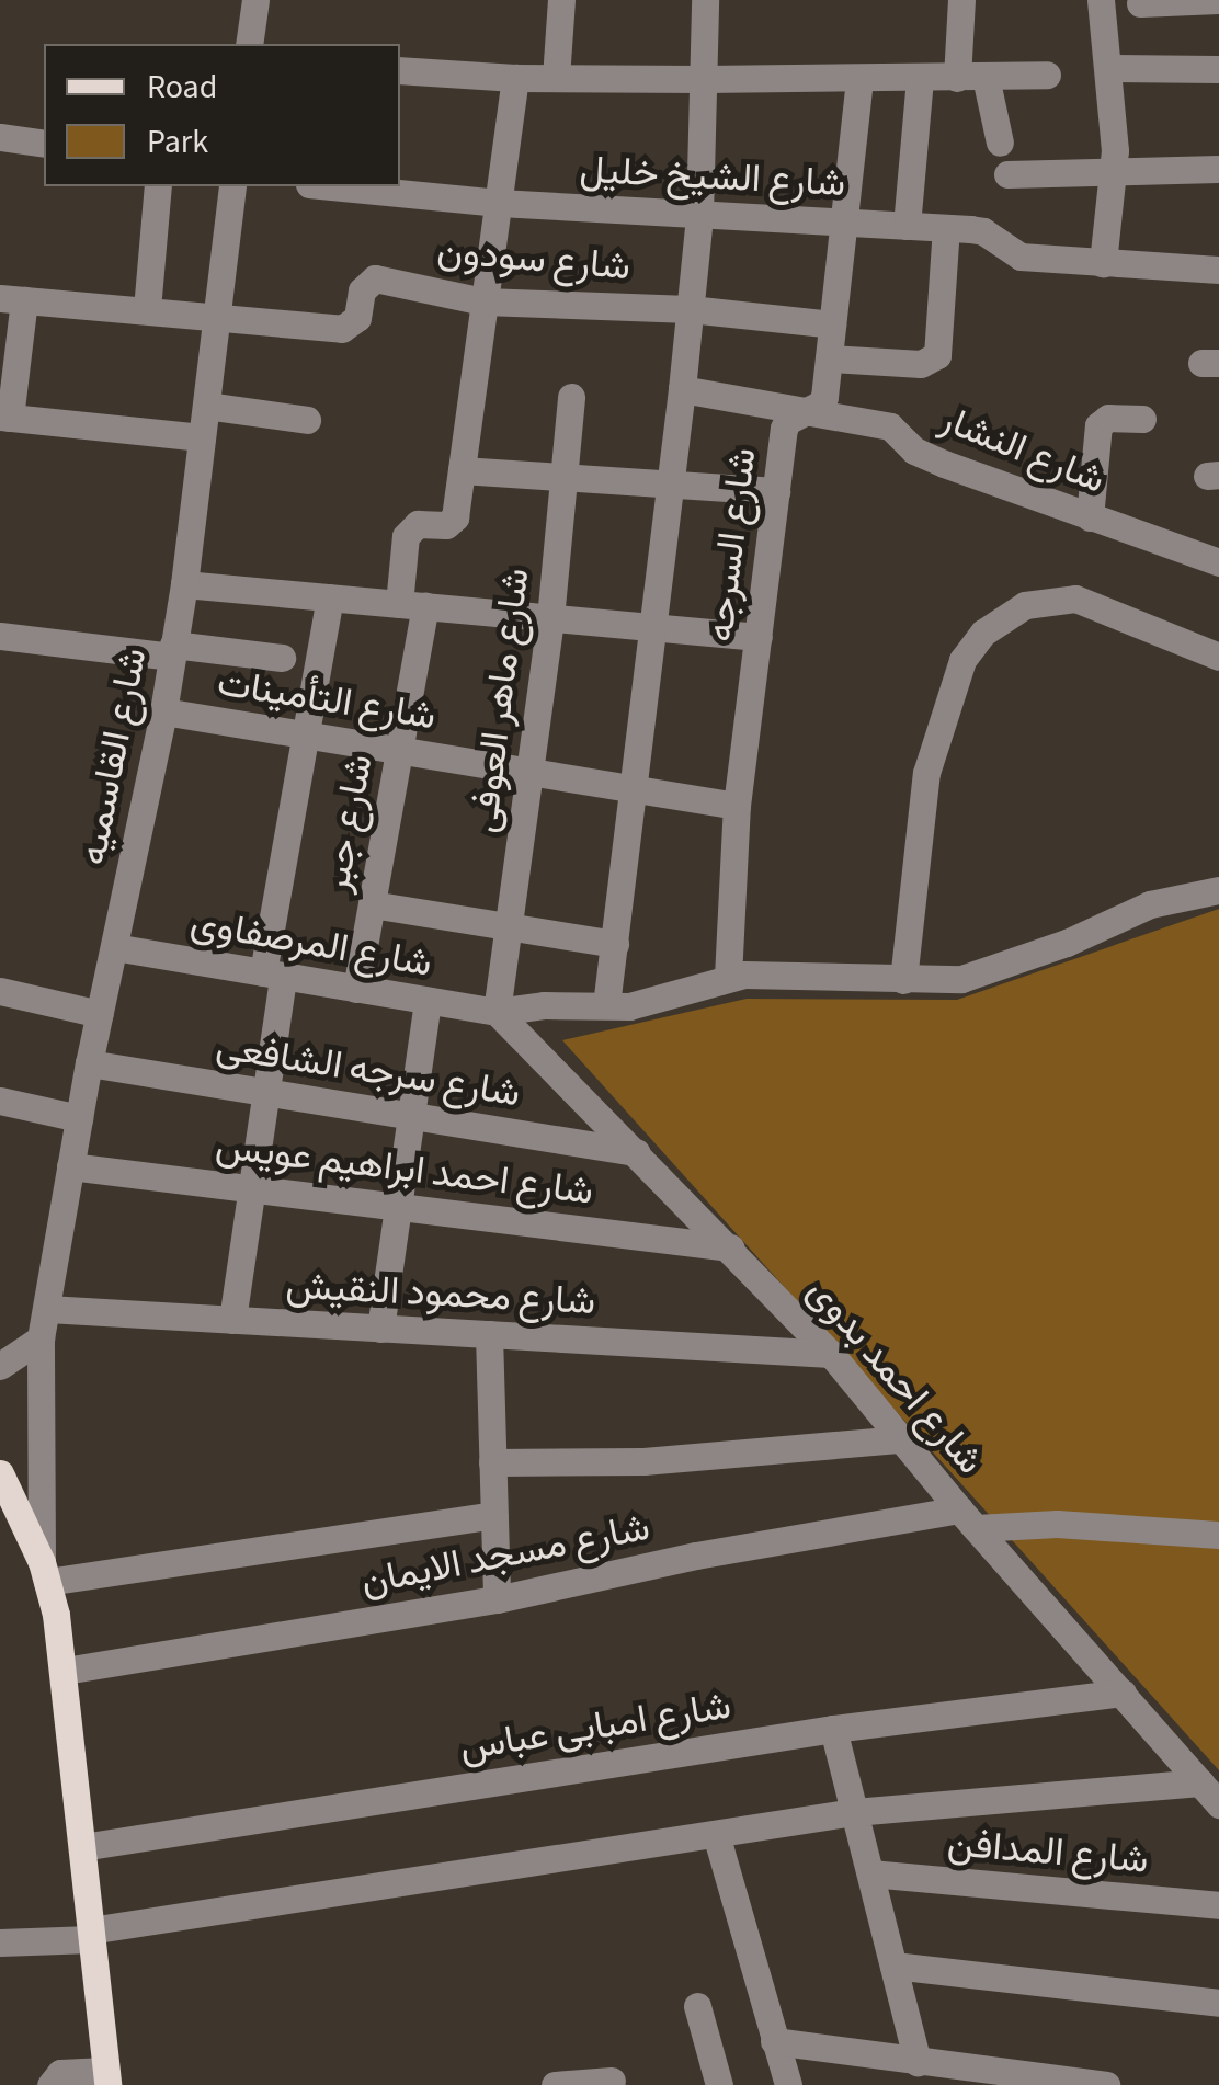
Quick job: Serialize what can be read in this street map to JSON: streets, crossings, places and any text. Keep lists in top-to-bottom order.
{
  "streets": {
    "street": [
      "شارع الشيخ خليل",
      "شارع سودون",
      "شارع النشار",
      "شارع السرجه",
      "شارع التأمينات",
      "شارع ماهر العوفى",
      "شارع القاسميه",
      "شارع جبر",
      "شارع المرصفاوى",
      "شارع سرجه الشافعى",
      "شارع احمد ابراهيم عويس",
      "شارع محمود النقيش",
      "شارع احمد بدوى",
      "شارع مسجد الايمان",
      "شارع امبابى عباس",
      "شارع المدافن"
    ]
  },
  "crossings": [
    ["شارع الشيخ خليل", "شارع السرجه"],
    ["شارع سودون", "شارع السرجه"],
    ["شارع سودون", "شارع القاسميه"],
    ["شارع النشار", "شارع السرجه"],
    ["شارع السرجه", "شارع التأمينات"],
    ["شارع السرجه", "شارع المرصفاوى"],
    ["شارع التأمينات", "شارع ماهر العوفى"],
    ["شارع التأمينات", "شارع القاسميه"],
    ["شارع التأمينات", "شارع جبر"],
    ["شارع ماهر العوفى", "شارع المرصفاوى"],
    ["شارع ماهر العوفى", "شارع احمد بدوى"],
    ["شارع القاسميه", "شارع المرصفاوى"],
    ["شارع القاسميه", "شارع سرجه الشافعى"],
    ["شارع القاسميه", "شارع احمد ابراهيم عويس"],
    ["شارع القاسميه", "شارع محمود النقيش"],
    ["شارع جبر", "شارع المرصفاوى"],
    ["شارع المرصفاوى", "شارع احمد بدوى"],
    ["شارع سرجه الشافعى", "شارع احمد بدوى"],
    ["شارع احمد ابراهيم عويس", "شارع احمد بدوى"],
    ["شارع محمود النقيش", "شارع احمد بدوى"],
    ["شارع احمد بدوى", "شارع مسجد الايمان"],
    ["شارع احمد بدوى", "شارع امبابى عباس"]
  ],
  "legend": ["Road", "Park"]
}
